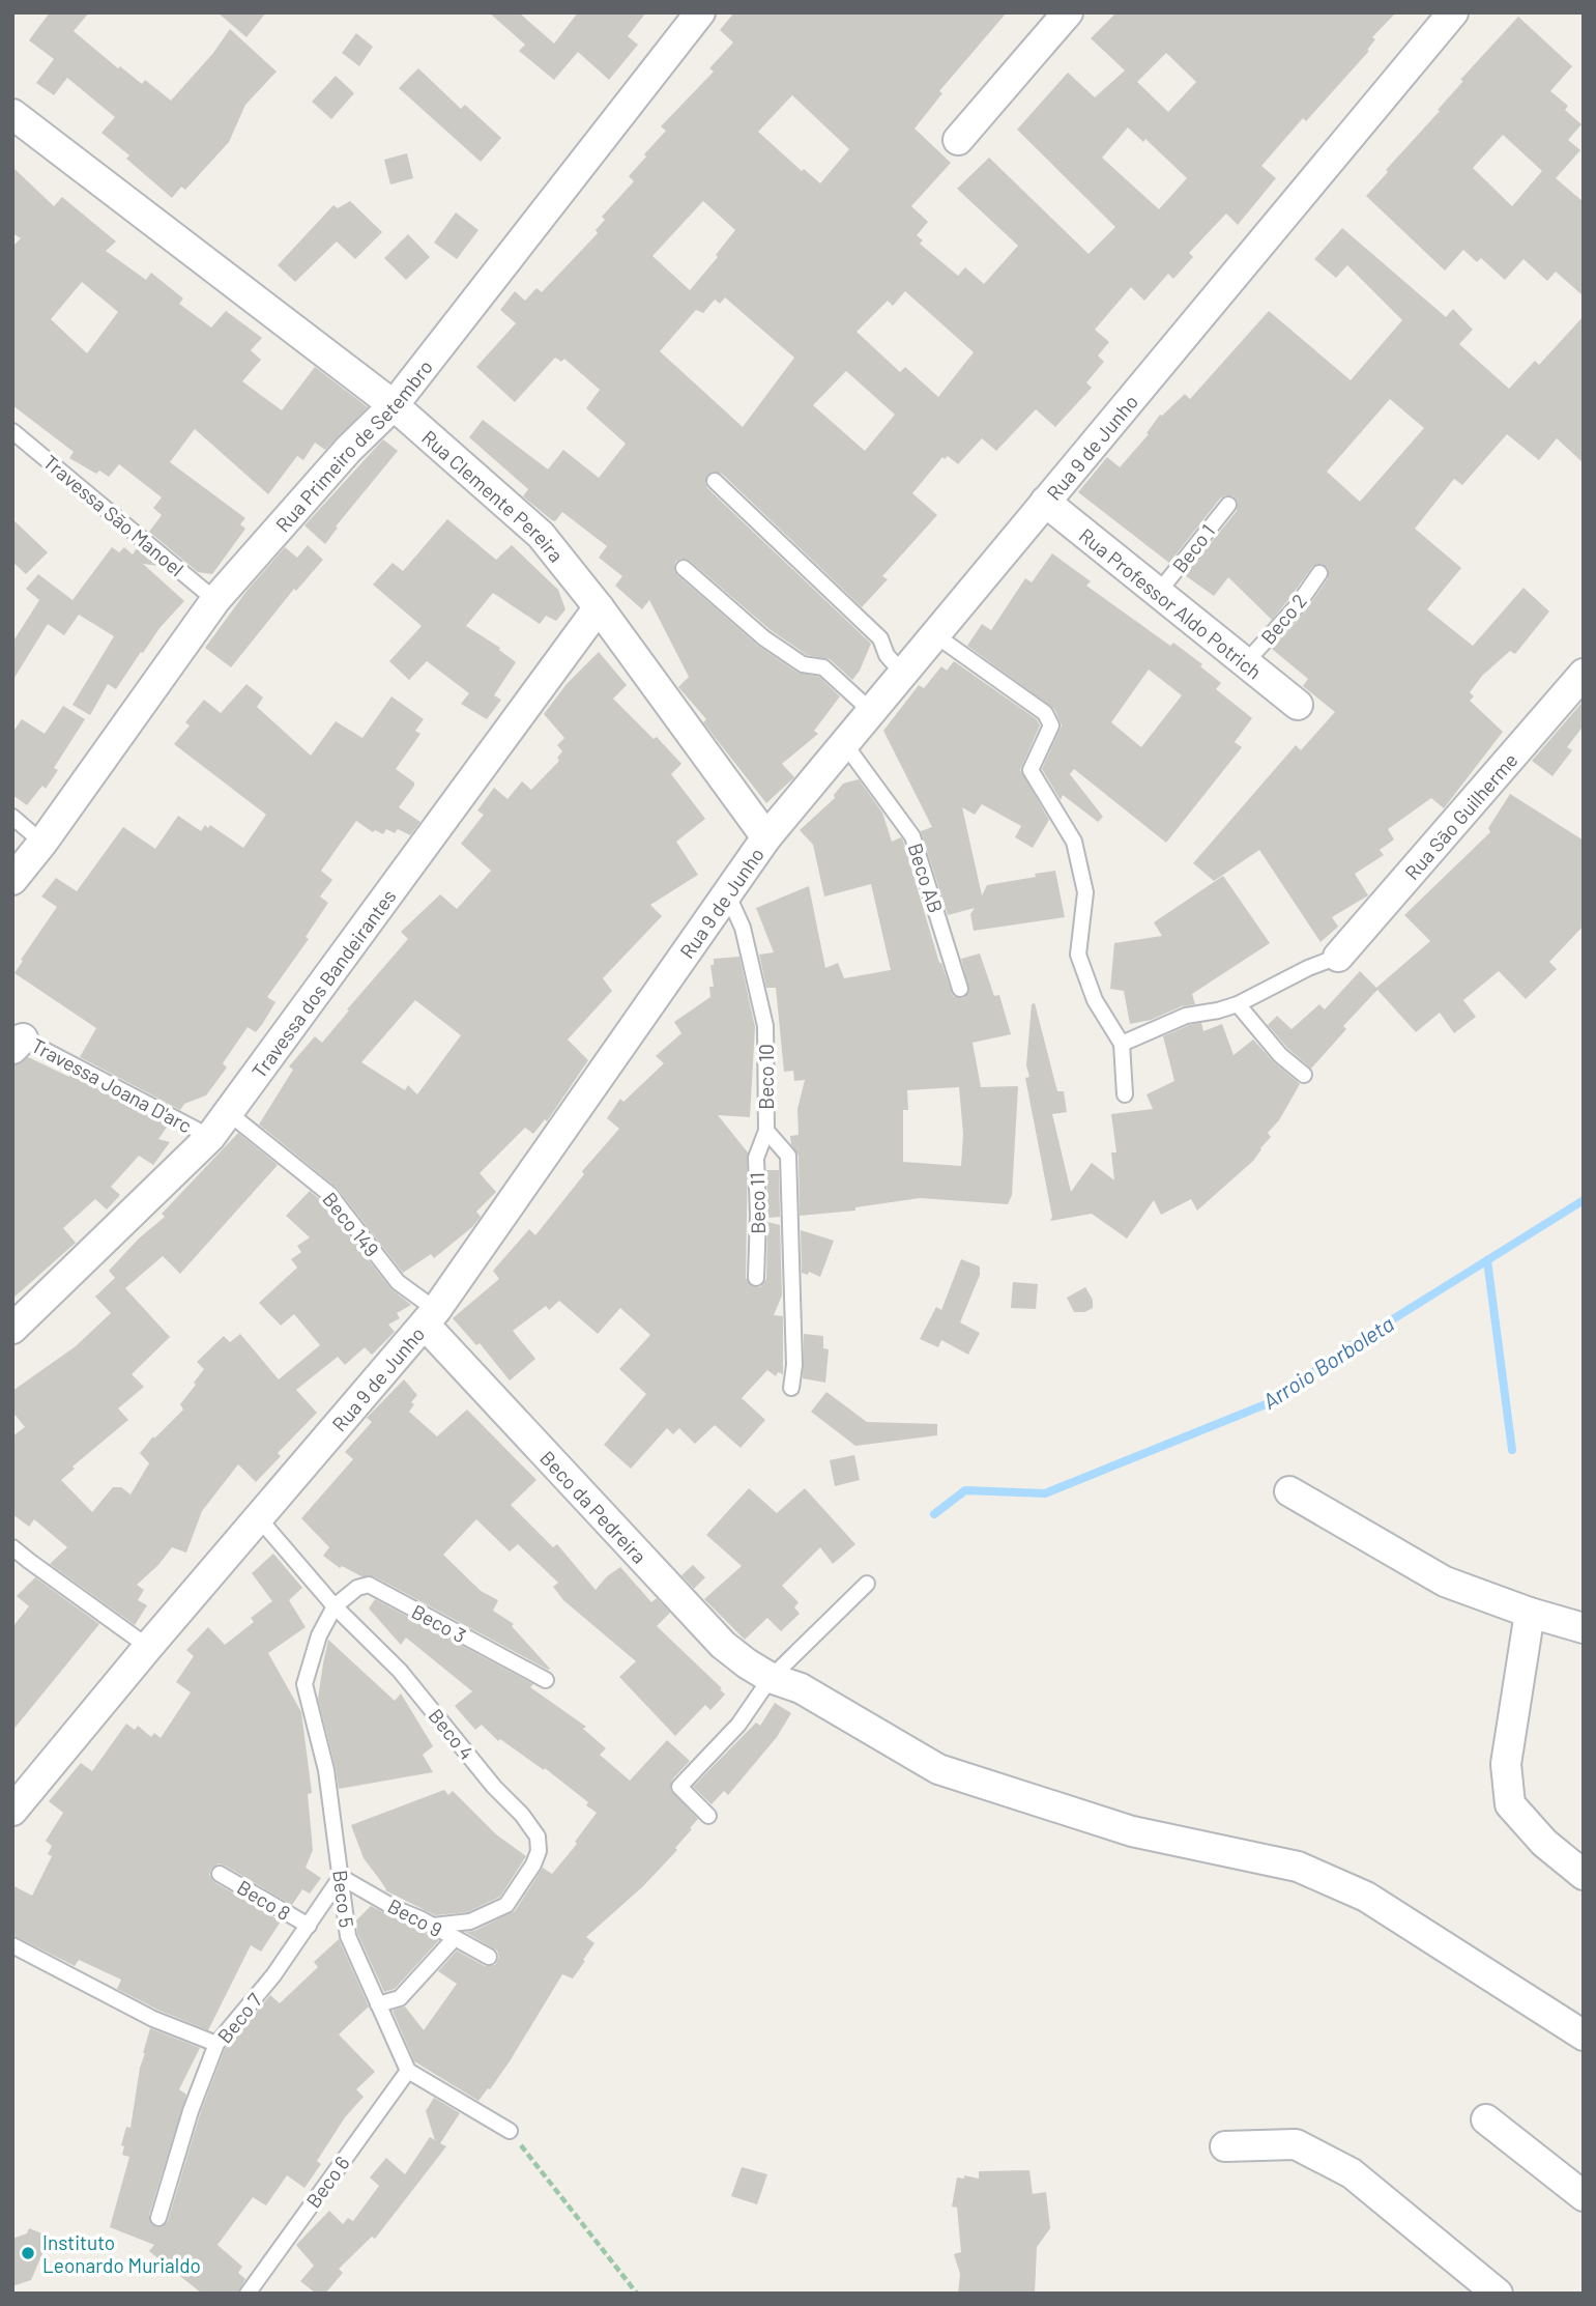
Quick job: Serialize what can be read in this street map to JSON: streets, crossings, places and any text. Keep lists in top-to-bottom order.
{
  "streets": {
    "street": [
      "Rua Primeiro de Setembro",
      "Rua 9 de Junho",
      "Rua Clemente Pereira",
      "Rua Professor Aldo Potrich",
      "Rua São Guilherme",
      "Travessa dos Bandeirantes",
      "Beco da Pedreira"
    ],
    "lane": [
      "Travessa São Manoel",
      "Beco 1",
      "Beco 2",
      "Beco AB",
      "Beco 10",
      "Travessa Joana D'arc",
      "Beco 11",
      "Beco 149",
      "Beco 3",
      "Beco 4",
      "Beco 5",
      "Beco 8",
      "Beco 9",
      "Beco 7",
      "Beco 6"
    ]
  },
  "crossings": [
    ["Rua Primeiro de Setembro", "Rua Clemente Pereira"],
    ["Rua Primeiro de Setembro", "Travessa São Manoel"],
    ["Rua 9 de Junho", "Rua Clemente Pereira"],
    ["Rua 9 de Junho", "Rua Professor Aldo Potrich"],
    ["Rua 9 de Junho", "Beco AB"],
    ["Rua 9 de Junho", "Beco 10"],
    ["Rua 9 de Junho", "Beco 149"],
    ["Rua 9 de Junho", "Beco da Pedreira"],
    ["Rua 9 de Junho", "Beco 4"],
    ["Rua Clemente Pereira", "Travessa dos Bandeirantes"],
    ["Beco 1", "Rua Professor Aldo Potrich"],
    ["Rua Professor Aldo Potrich", "Beco 2"],
    ["Travessa dos Bandeirantes", "Travessa Joana D'arc"],
    ["Travessa dos Bandeirantes", "Beco 149"],
    ["Beco 10", "Beco 11"],
    ["Beco 149", "Beco da Pedreira"],
    ["Beco 3", "Beco 4"],
    ["Beco 3", "Beco 5"],
    ["Beco 4", "Beco 5"],
    ["Beco 4", "Beco 9"],
    ["Beco 5", "Beco 9"],
    ["Beco 5", "Beco 7"],
    ["Beco 5", "Beco 6"],
    ["Beco 8", "Beco 7"],
    ["Beco 9", "Beco 7"]
  ],
  "water": ["Arroio Borboleta"],
  "places": ["Instituto Leonardo Murialdo"]
}
